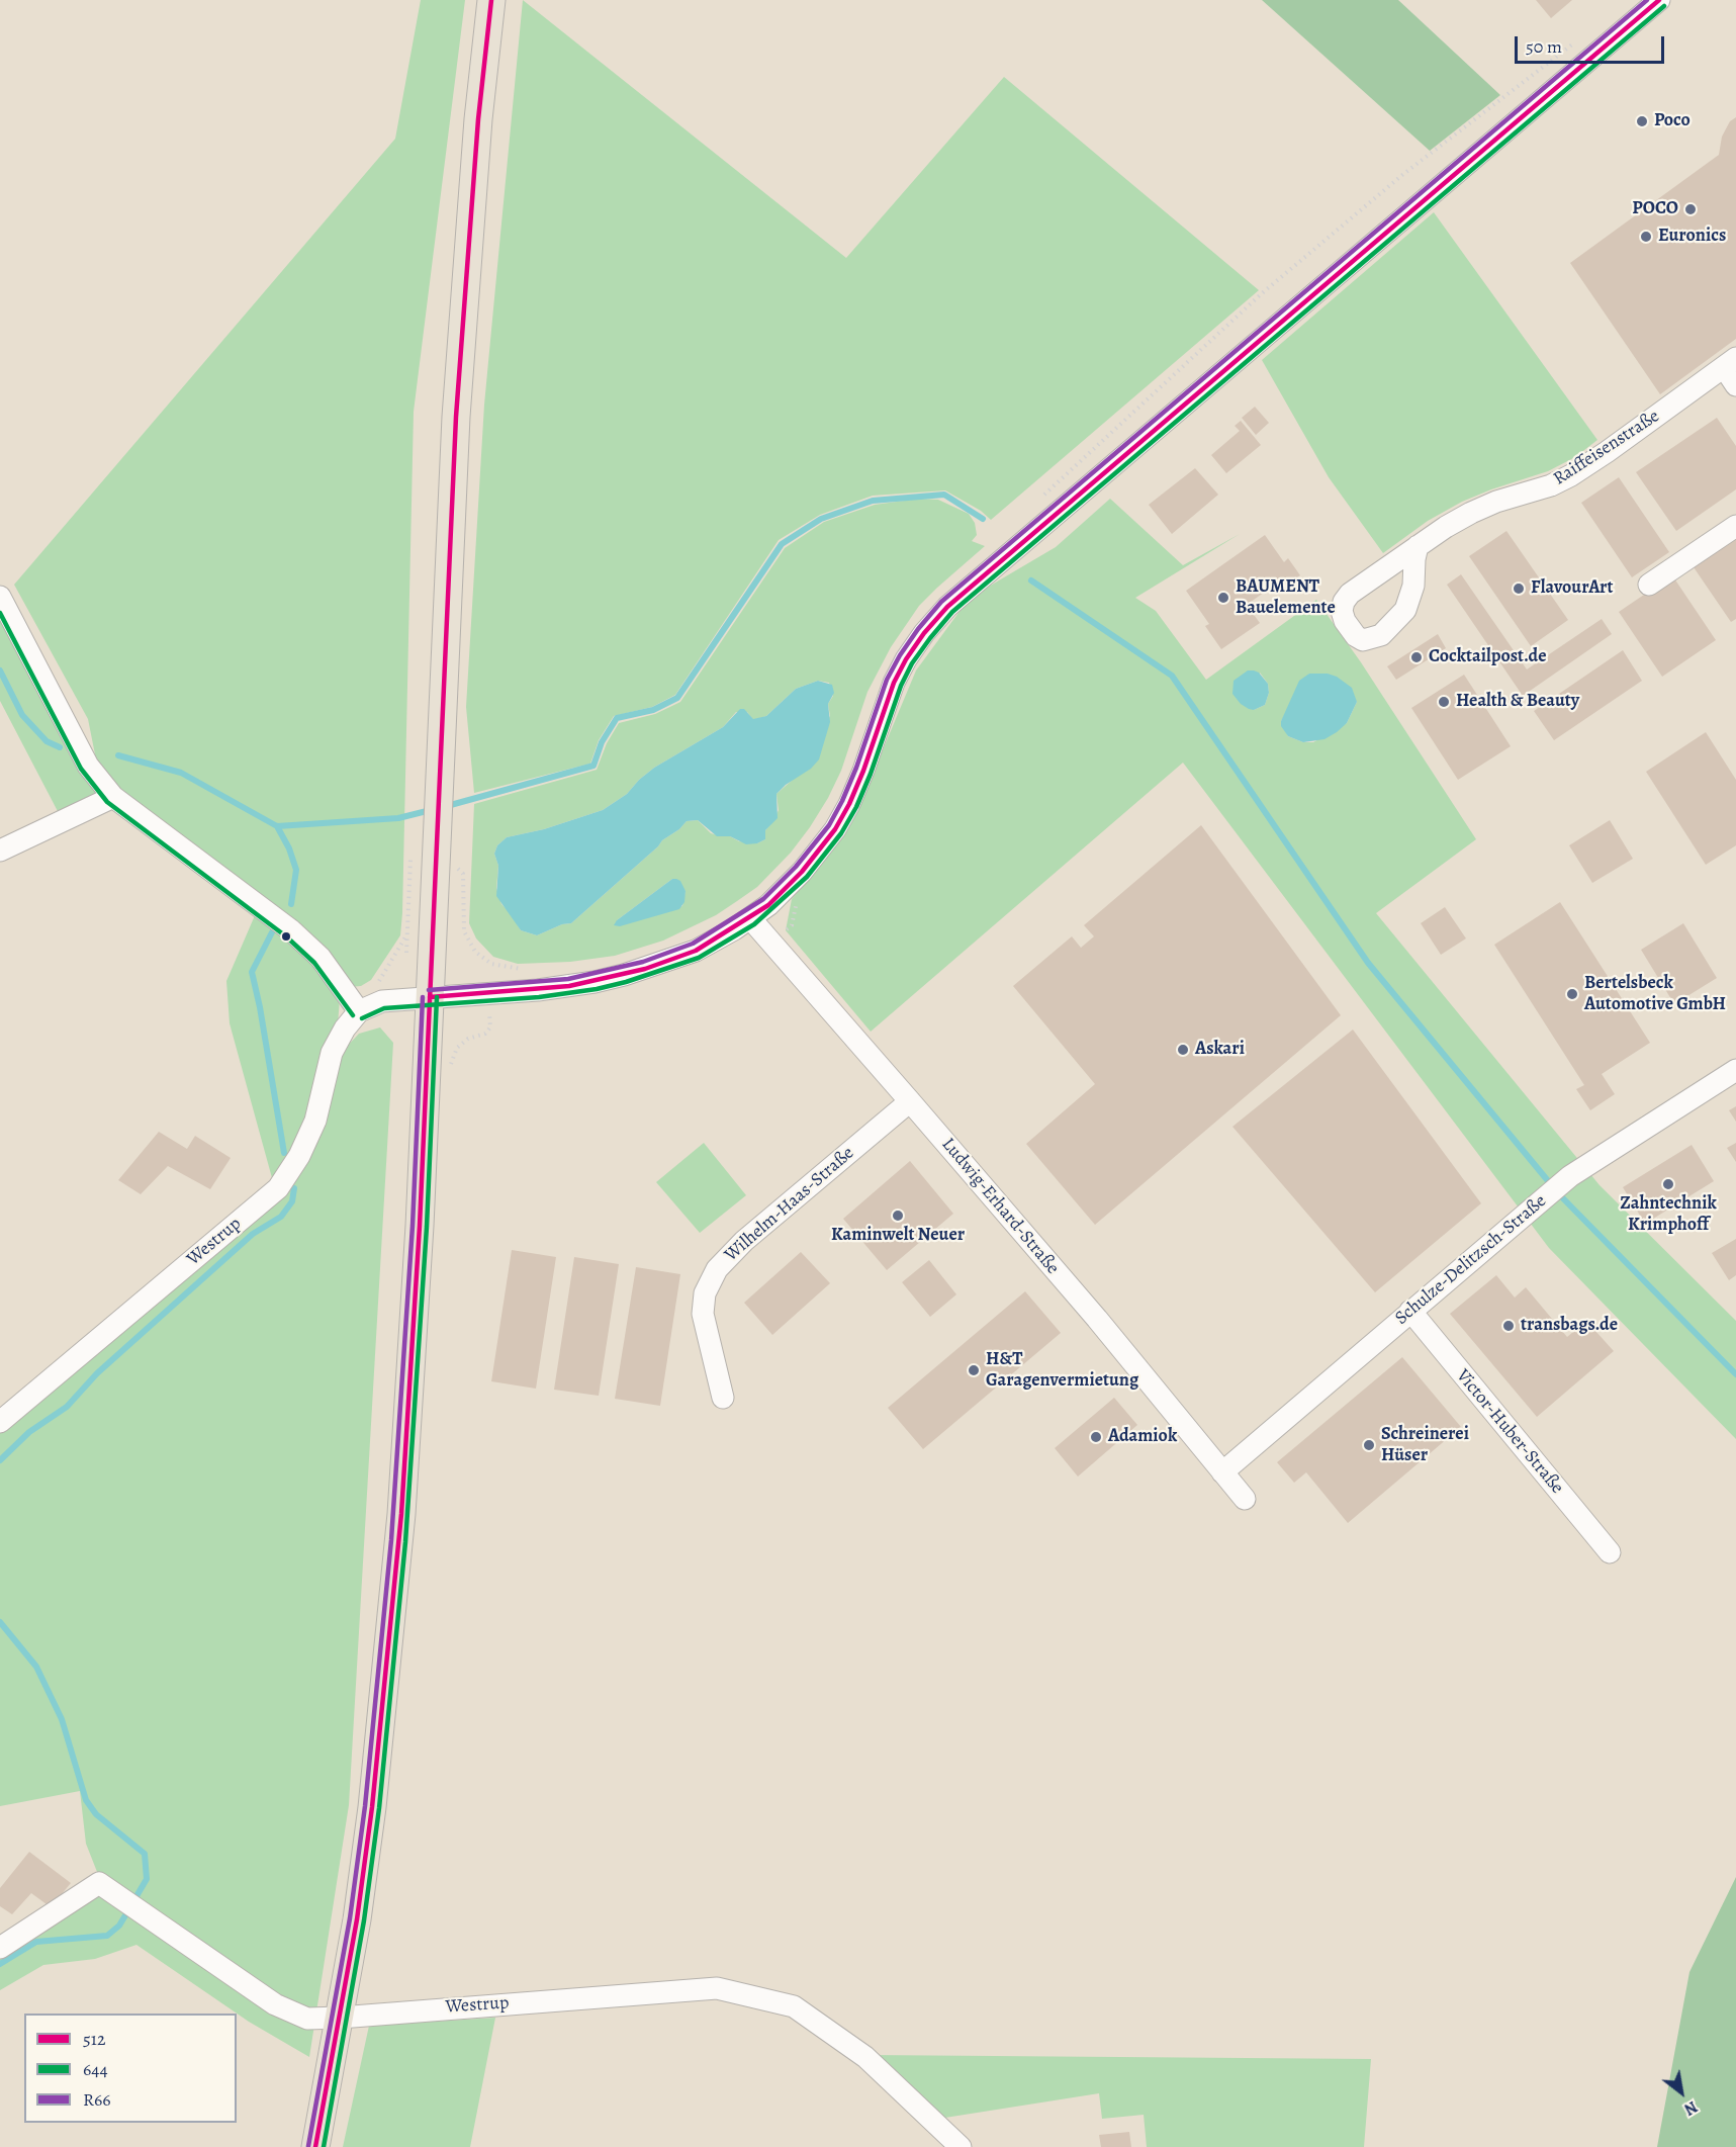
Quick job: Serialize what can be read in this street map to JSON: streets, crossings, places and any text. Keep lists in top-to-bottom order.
{
  "streets": {
    "street": [
      "Raiffeisenstraße",
      "Wilhelm-Haas-Straße",
      "Ludwig-Erhard-Straße",
      "Westrup",
      "Schulze-Delitzsch-Straße",
      "Victor-Huber-Straße"
    ]
  },
  "crossings": [
    ["Wilhelm-Haas-Straße", "Ludwig-Erhard-Straße"],
    ["Ludwig-Erhard-Straße", "Schulze-Delitzsch-Straße"],
    ["Schulze-Delitzsch-Straße", "Victor-Huber-Straße"]
  ],
  "places": [
    "Poco",
    "POCO",
    "Euronics",
    "FlavourArt",
    "BAUMENT Bauelemente",
    "Cocktailpost.de",
    "Health & Beauty",
    "Bertelsbeck Automotive GmbH",
    "Askari",
    "Zahntechnik Krimphoff",
    "Kaminwelt Neuer",
    "transbags.de",
    "H&T Garagenvermietung",
    "Adamiok",
    "Schreinerei Hüser"
  ],
  "lines": ["transit line 512", "transit line R66", "transit line 644"],
  "legend": ["512", "644", "R66"],
  "scale_bar": "50 m",
  "north": "bottom right"
}
